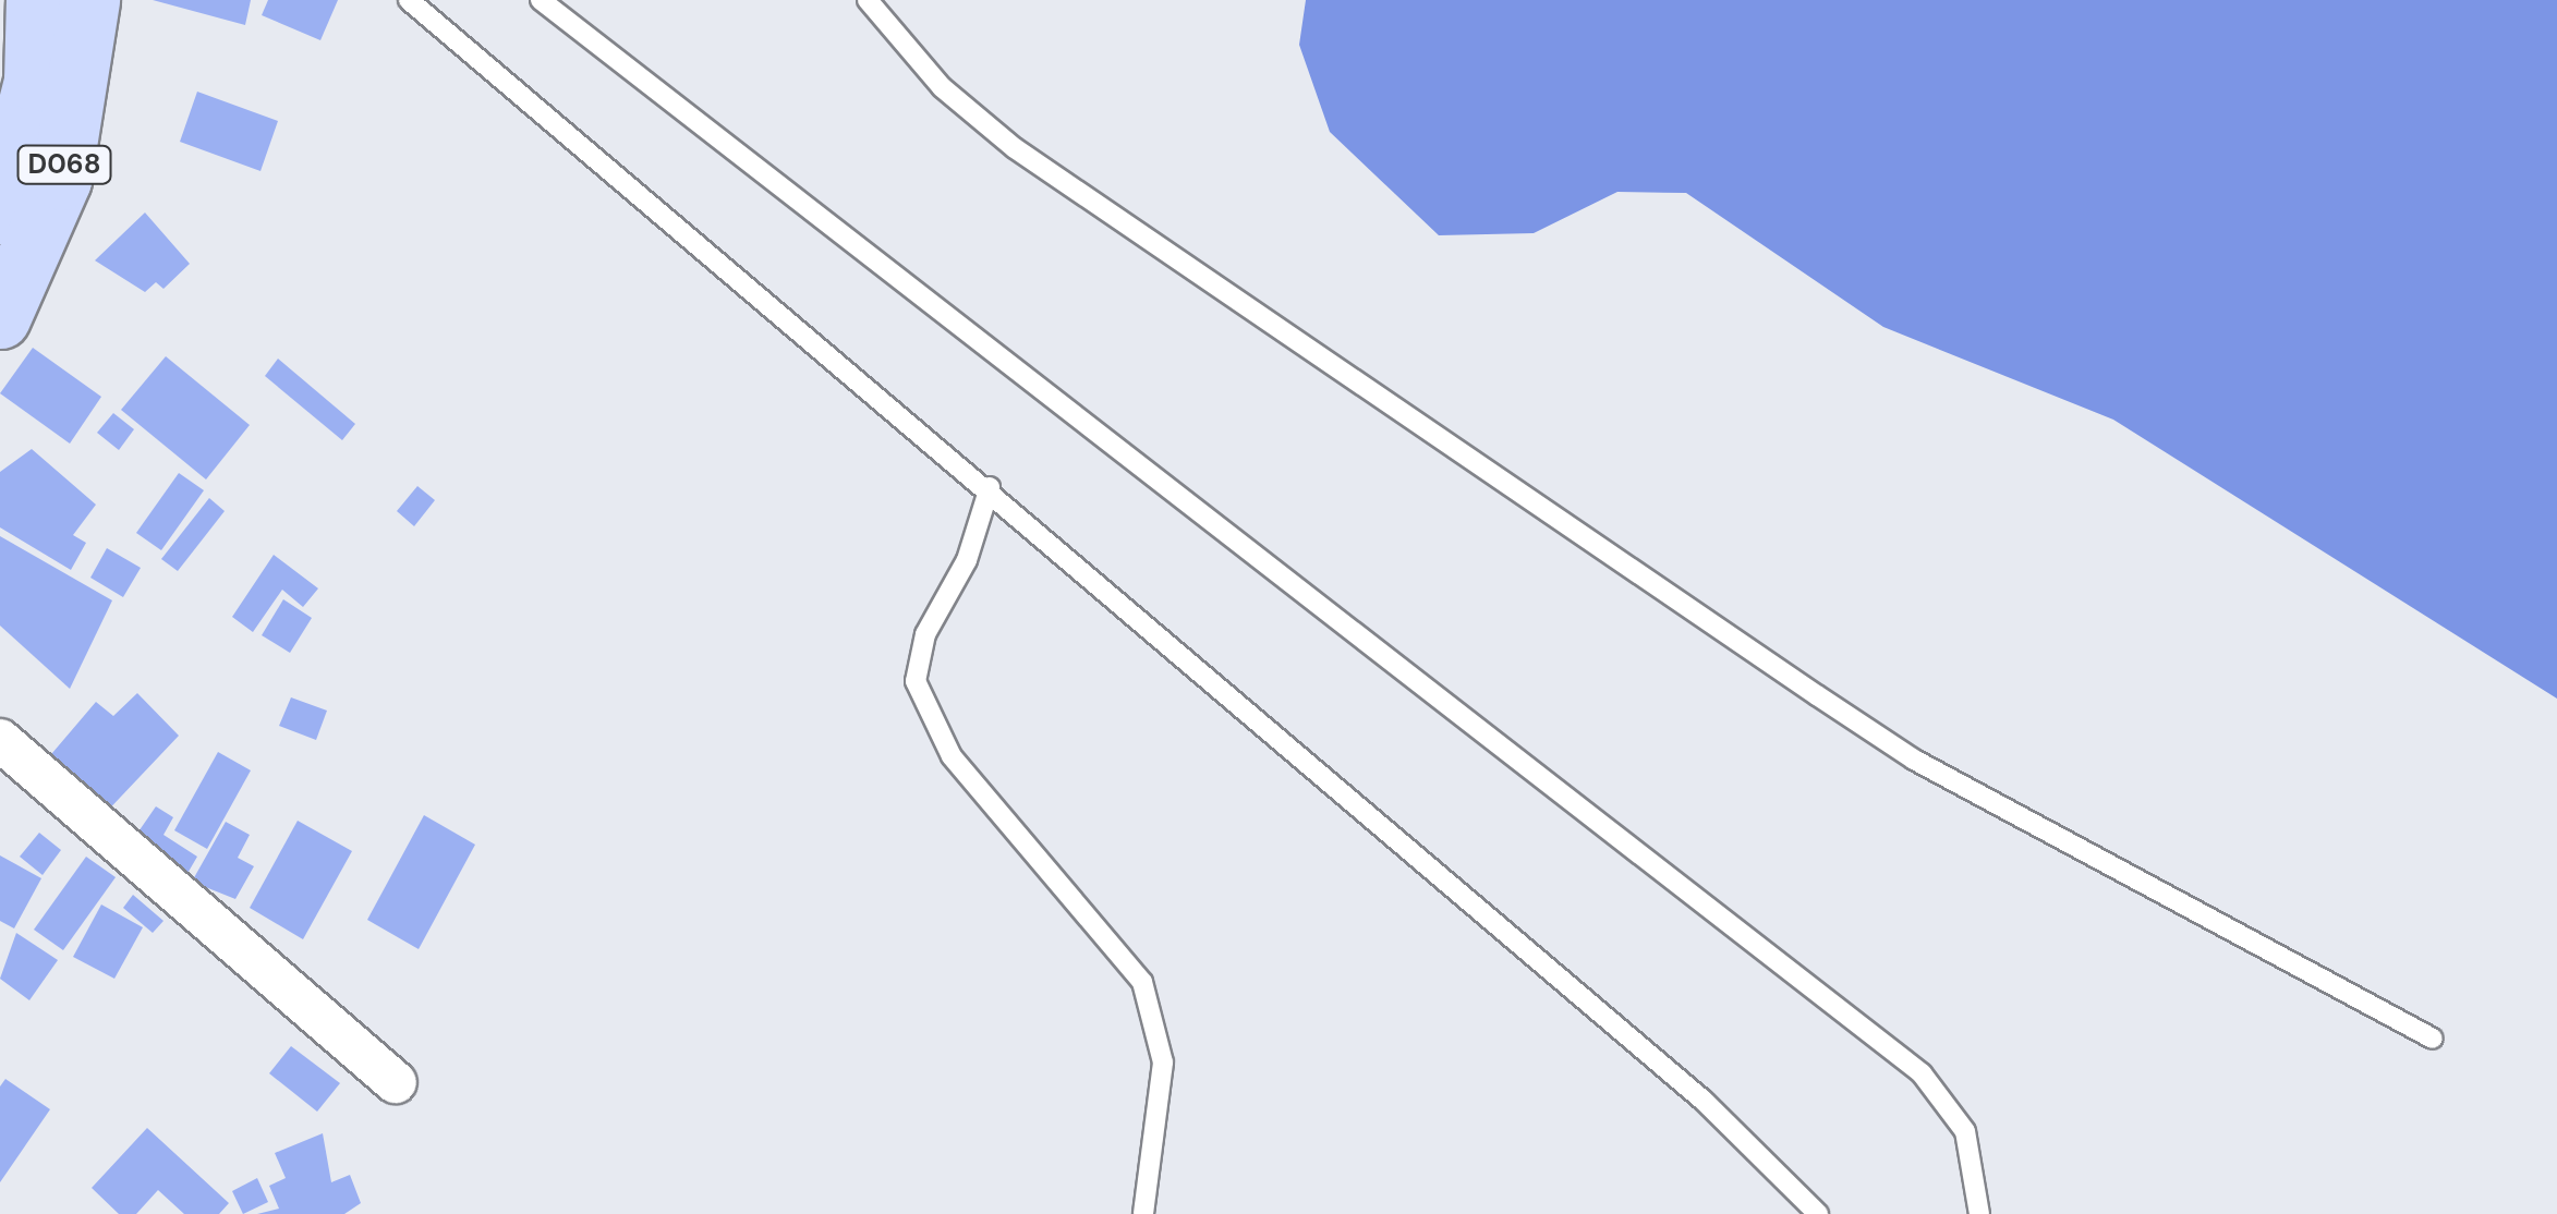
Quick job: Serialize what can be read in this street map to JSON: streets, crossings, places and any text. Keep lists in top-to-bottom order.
{
  "streets": {
    "main road": ["D068"]
  }
}
